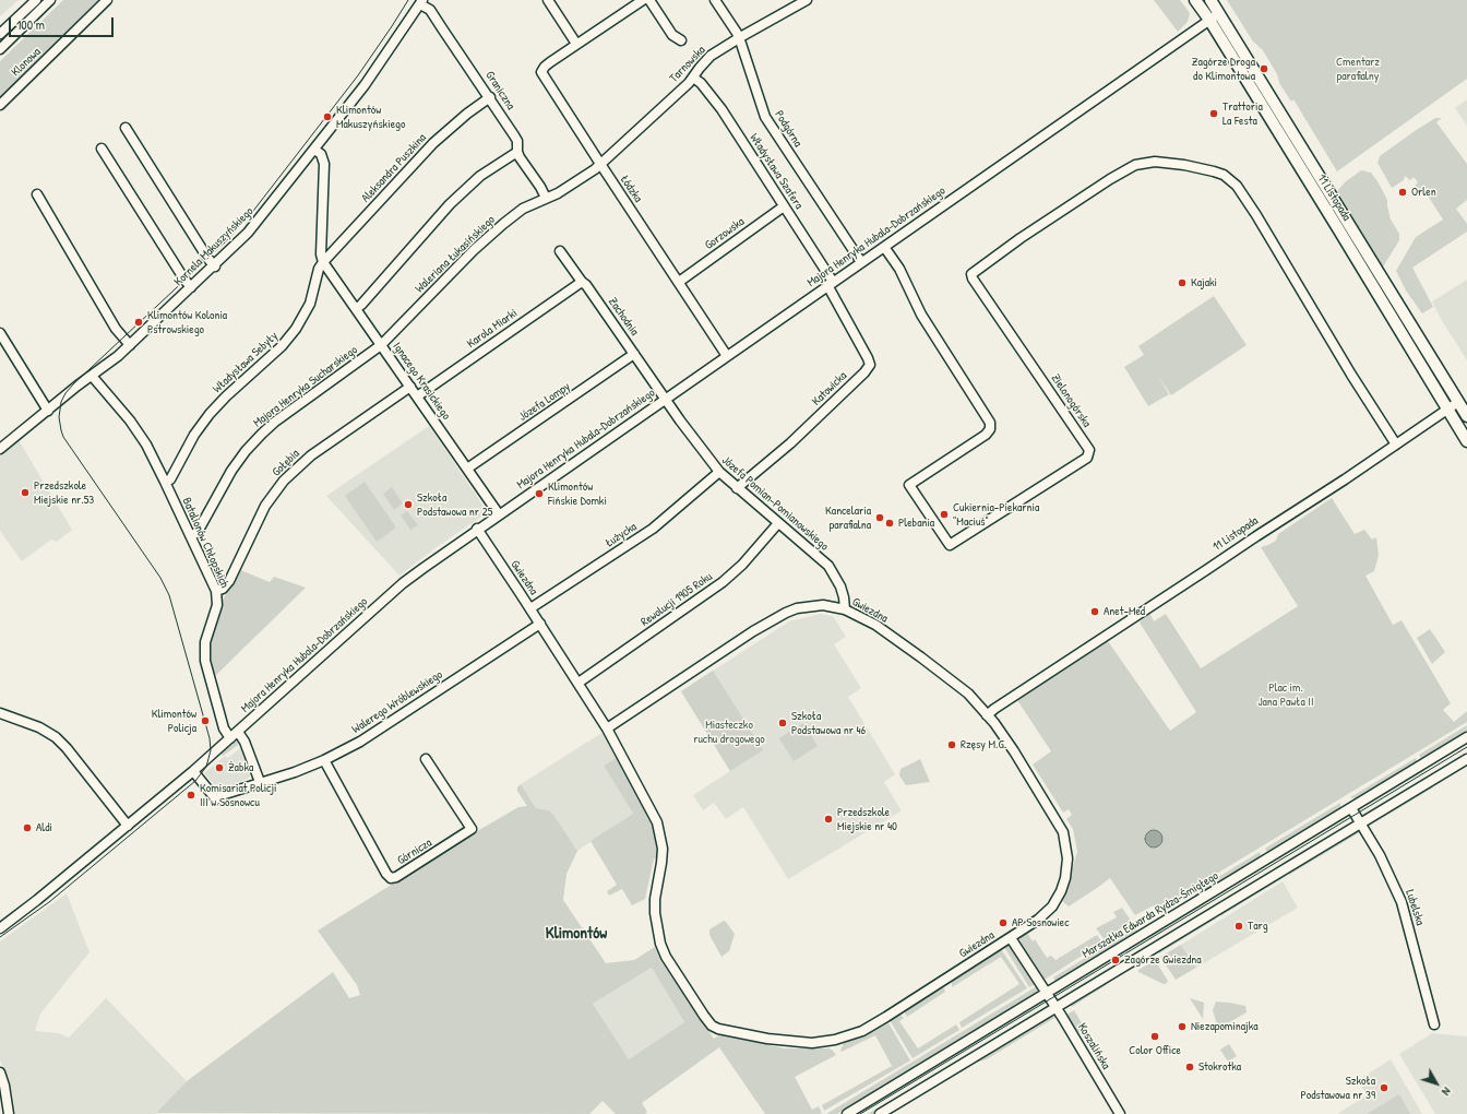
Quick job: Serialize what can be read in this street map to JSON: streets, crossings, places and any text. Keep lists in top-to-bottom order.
{
  "streets": {
    "main road": ["11 Listopada"],
    "street": [
      "Klonowa",
      "Tarnowska",
      "Graniczna",
      "Podgórna",
      "Aleksandra Puszkina",
      "Władysława Szafera",
      "Łódzka",
      "Gorzowska",
      "Majora Henryka Hubala-Dobrzańskiego",
      "Kornela Makuszyńskiego",
      "Waleriana Łukasińskiego",
      "Zachodnia",
      "Karola Miarki",
      "Władysława Sebyły",
      "Ignacego Krasickiego",
      "Majora Henryka Sucharskiego",
      "Katowicka",
      "Zielonogórska",
      "Józefa Lompy",
      "Gołębia",
      "Józefa Pomian-Pomianowskiego",
      "Łużycka",
      "Batalionów Chłopskich",
      "Gwiezdna",
      "Rewolucji 1905 Roku",
      "Walerego Wróblewskiego",
      "Górnicza",
      "Lubelska",
      "Marszałka Edwarda Rydza-Śmigłego",
      "Koszalińska"
    ]
  },
  "crossings": [
    ["Tarnowska", "Podgórna"],
    ["Tarnowska", "Władysława Szafera"],
    ["Tarnowska", "Łódzka"],
    ["Tarnowska", "Waleriana Łukasińskiego"],
    ["Graniczna", "Aleksandra Puszkina"],
    ["Graniczna", "Kornela Makuszyńskiego"],
    ["Graniczna", "Waleriana Łukasińskiego"],
    ["Podgórna", "Majora Henryka Hubala-Dobrzańskiego"],
    ["Aleksandra Puszkina", "Władysława Sebyły"],
    ["Aleksandra Puszkina", "Ignacego Krasickiego"],
    ["Władysława Szafera", "Gorzowska"],
    ["Władysława Szafera", "Majora Henryka Hubala-Dobrzańskiego"],
    ["Władysława Szafera", "Katowicka"],
    ["Łódzka", "Gorzowska"],
    ["Łódzka", "Majora Henryka Hubala-Dobrzańskiego"],
    ["Łódzka", "Waleriana Łukasińskiego"],
    ["11 Listopada", "Majora Henryka Hubala-Dobrzańskiego"],
    ["11 Listopada", "Zielonogórska"],
    ["11 Listopada", "Gwiezdna"],
    ["Majora Henryka Hubala-Dobrzańskiego", "Zachodnia"],
    ["Majora Henryka Hubala-Dobrzańskiego", "Ignacego Krasickiego"],
    ["Majora Henryka Hubala-Dobrzańskiego", "Katowicka"],
    ["Majora Henryka Hubala-Dobrzańskiego", "Zielonogórska"],
    ["Majora Henryka Hubala-Dobrzańskiego", "Józefa Pomian-Pomianowskiego"],
    ["Majora Henryka Hubala-Dobrzańskiego", "Batalionów Chłopskich"],
    ["Majora Henryka Hubala-Dobrzańskiego", "Gwiezdna"],
    ["Majora Henryka Hubala-Dobrzańskiego", "Walerego Wróblewskiego"],
    ["Kornela Makuszyńskiego", "Władysława Sebyły"],
    ["Kornela Makuszyńskiego", "Batalionów Chłopskich"],
    ["Waleriana Łukasińskiego", "Ignacego Krasickiego"],
    ["Waleriana Łukasińskiego", "Majora Henryka Sucharskiego"],
    ["Zachodnia", "Karola Miarki"],
    ["Zachodnia", "Józefa Lompy"],
    ["Zachodnia", "Józefa Pomian-Pomianowskiego"],
    ["Karola Miarki", "Ignacego Krasickiego"],
    ["Władysława Sebyły", "Ignacego Krasickiego"],
    ["Władysława Sebyły", "Batalionów Chłopskich"],
    ["Ignacego Krasickiego", "Majora Henryka Sucharskiego"],
    ["Ignacego Krasickiego", "Józefa Lompy"],
    ["Ignacego Krasickiego", "Gołębia"],
    ["Majora Henryka Sucharskiego", "Batalionów Chłopskich"],
    ["Katowicka", "Józefa Pomian-Pomianowskiego"],
    ["Gołębia", "Batalionów Chłopskich"],
    ["Józefa Pomian-Pomianowskiego", "Łużycka"],
    ["Józefa Pomian-Pomianowskiego", "Gwiezdna"],
    ["Józefa Pomian-Pomianowskiego", "Rewolucji 1905 Roku"],
    ["Łużycka", "Gwiezdna"],
    ["Gwiezdna", "Rewolucji 1905 Roku"],
    ["Gwiezdna", "Walerego Wróblewskiego"],
    ["Gwiezdna", "Koszalińska"],
    ["Walerego Wróblewskiego", "Górnicza"],
    ["Lubelska", "Marszałka Edwarda Rydza-Śmigłego"],
    ["Marszałka Edwarda Rydza-Śmigłego", "Koszalińska"]
  ],
  "districts": ["Klimontów"],
  "parks": ["Cmentarz parafialny", "Plac im. Jana Pawła II", "Miasteczko ruchu drogowego"],
  "places": [
    "Zagórze Droga do Klimontowa",
    "Trattoria La Festa",
    "Klimontów Makuszyńskiego",
    "Orlen",
    "Kajaki",
    "Klimontów Kolonia Pstrowskiego",
    "Przedszkole Miejskie nr.53",
    "Klimontów Fińskie Domki",
    "Szkoła Podstawowa nr 25",
    "Cukiernia-Piekarnia \"Maciuś\"",
    "Kancelaria parafialna",
    "Plebania",
    "Anet-Med",
    "Klimontów Policja",
    "Szkoła Podstawowa nr 46",
    "Rzęsy M.G.",
    "Żabka",
    "Komisariat Policji III w Sosnowcu",
    "Przedszkole Miejskie nr 40",
    "Aldi",
    "AP Sosnowiec",
    "Targ",
    "Zagórze Gwiezdna",
    "Niezapominajka",
    "Color Office",
    "Stokrotka",
    "Szkoła Podstawowa nr 39"
  ],
  "scale_bar": "100 m",
  "north": "bottom right"
}
